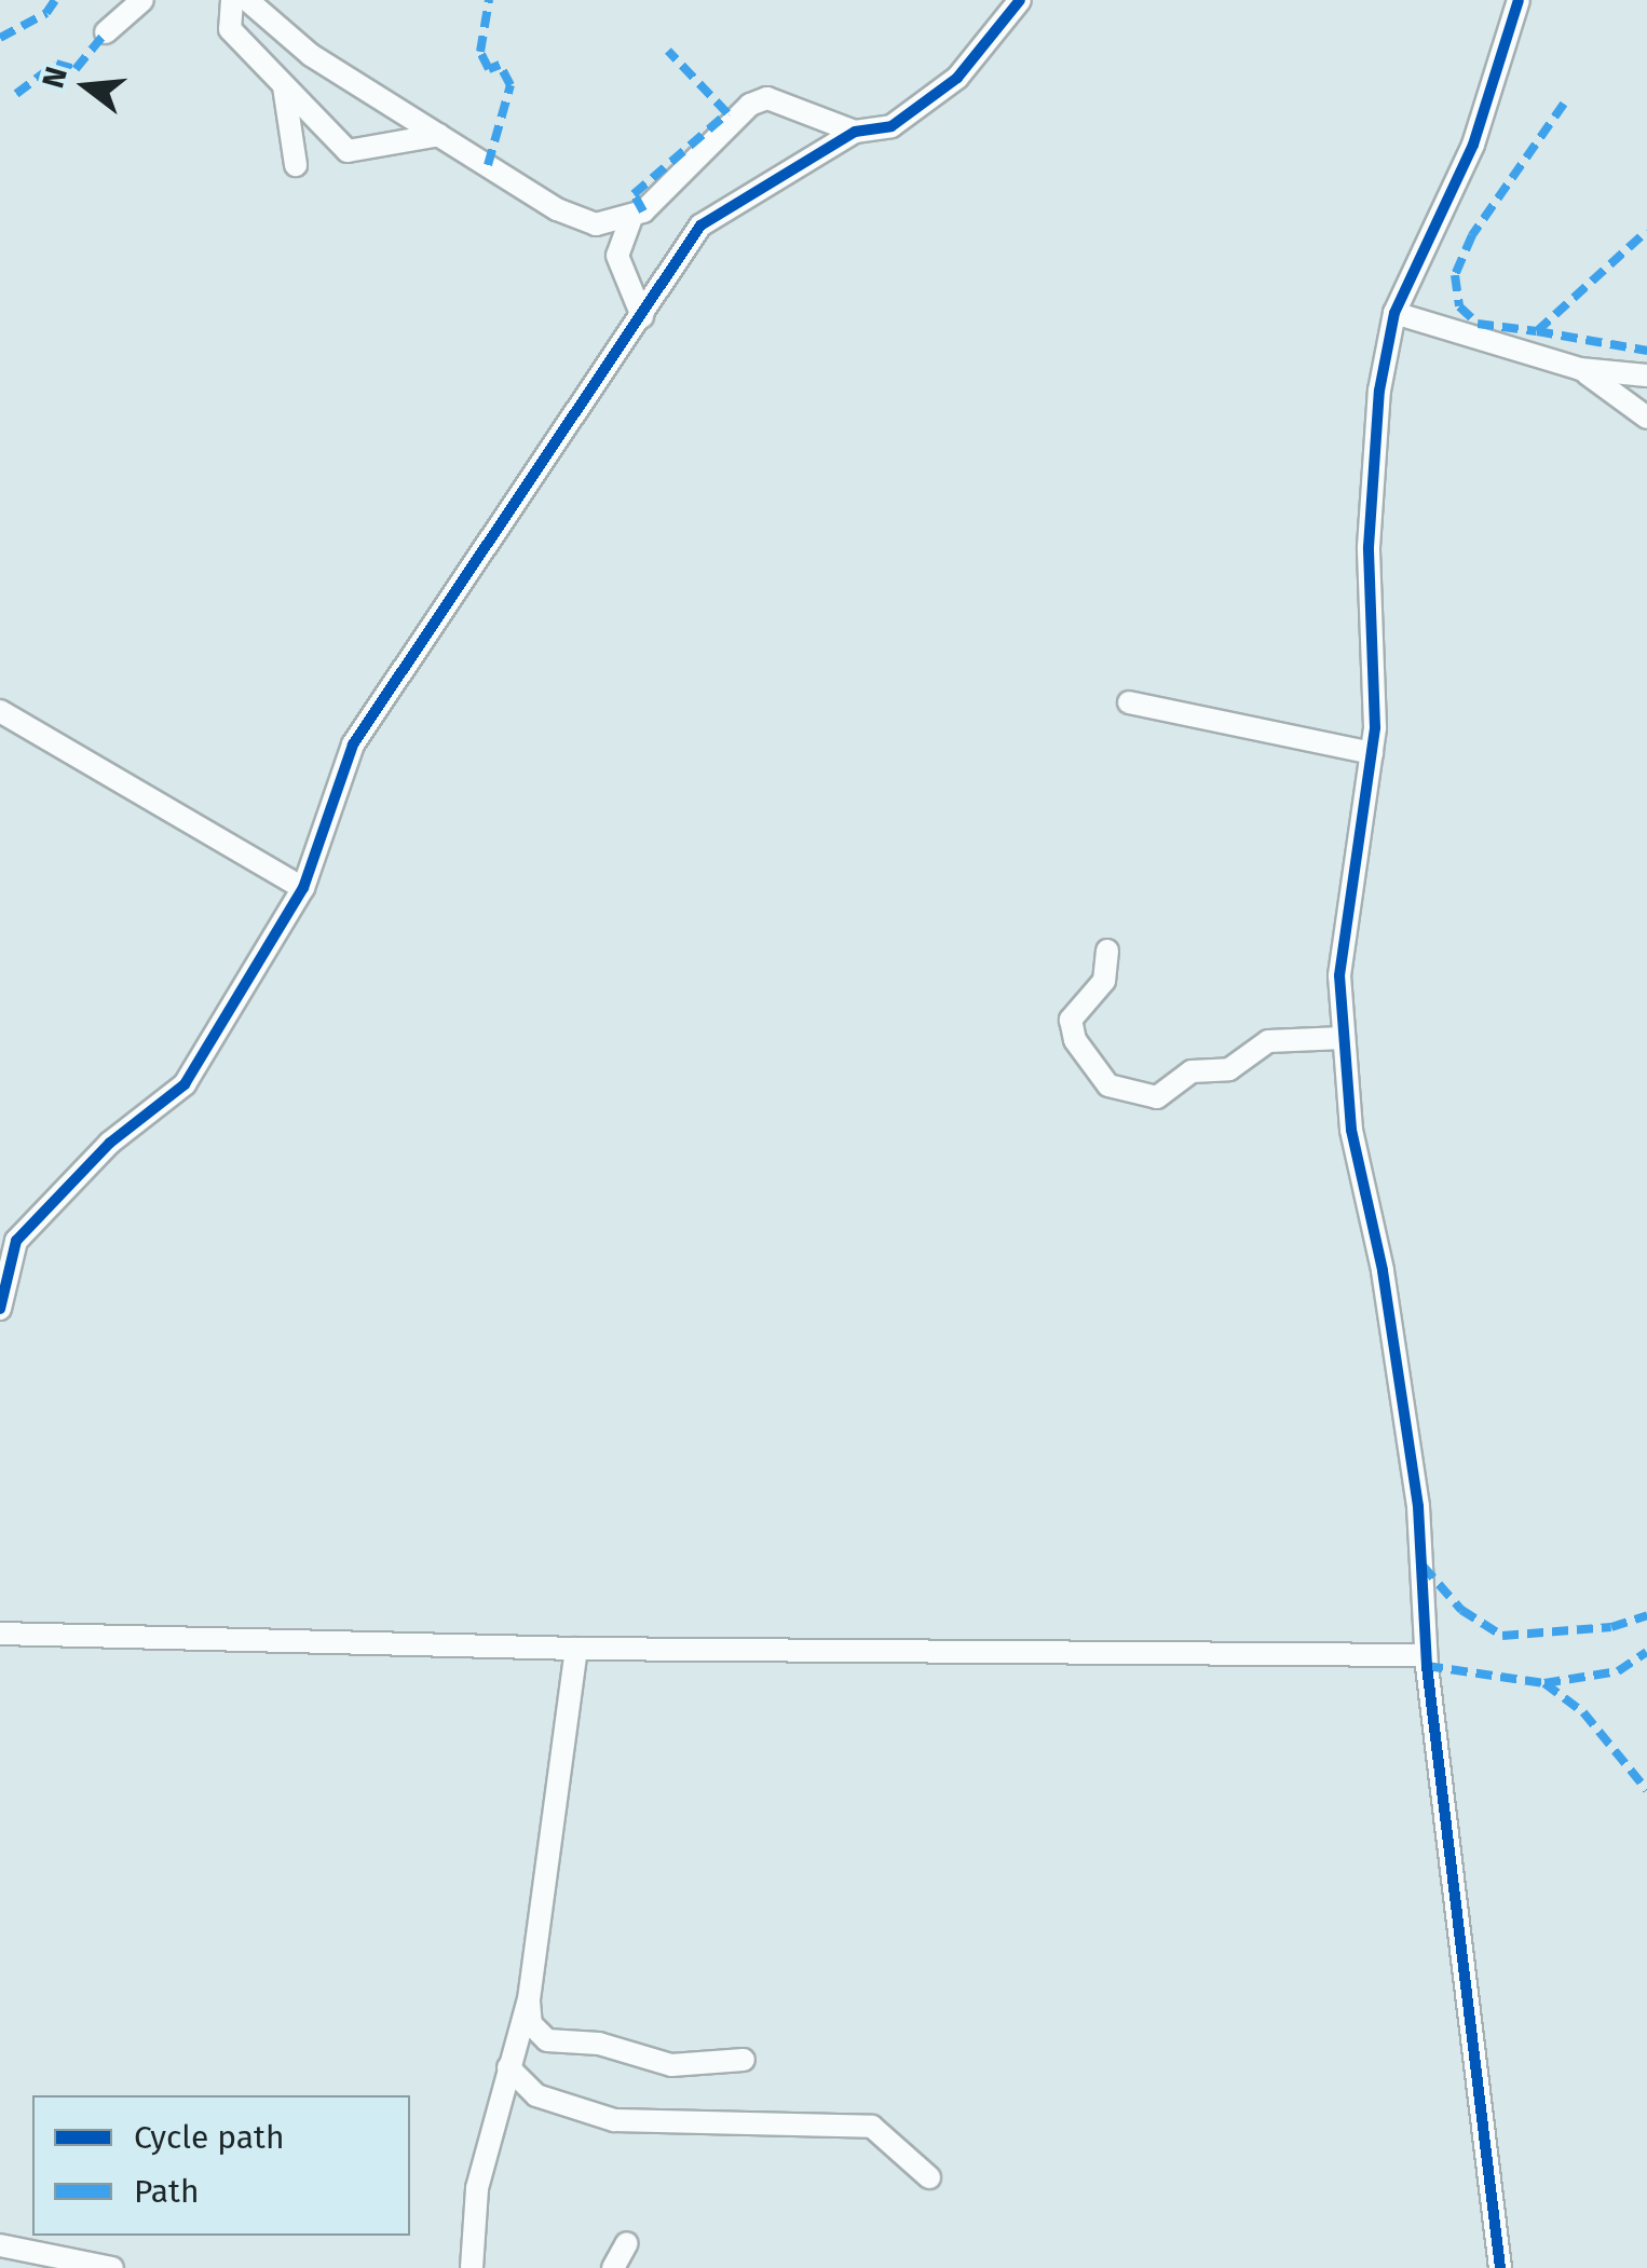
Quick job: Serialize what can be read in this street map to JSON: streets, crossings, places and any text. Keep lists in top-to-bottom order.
{
  "legend": ["Cycle path", "Path"],
  "north": "left"
}
